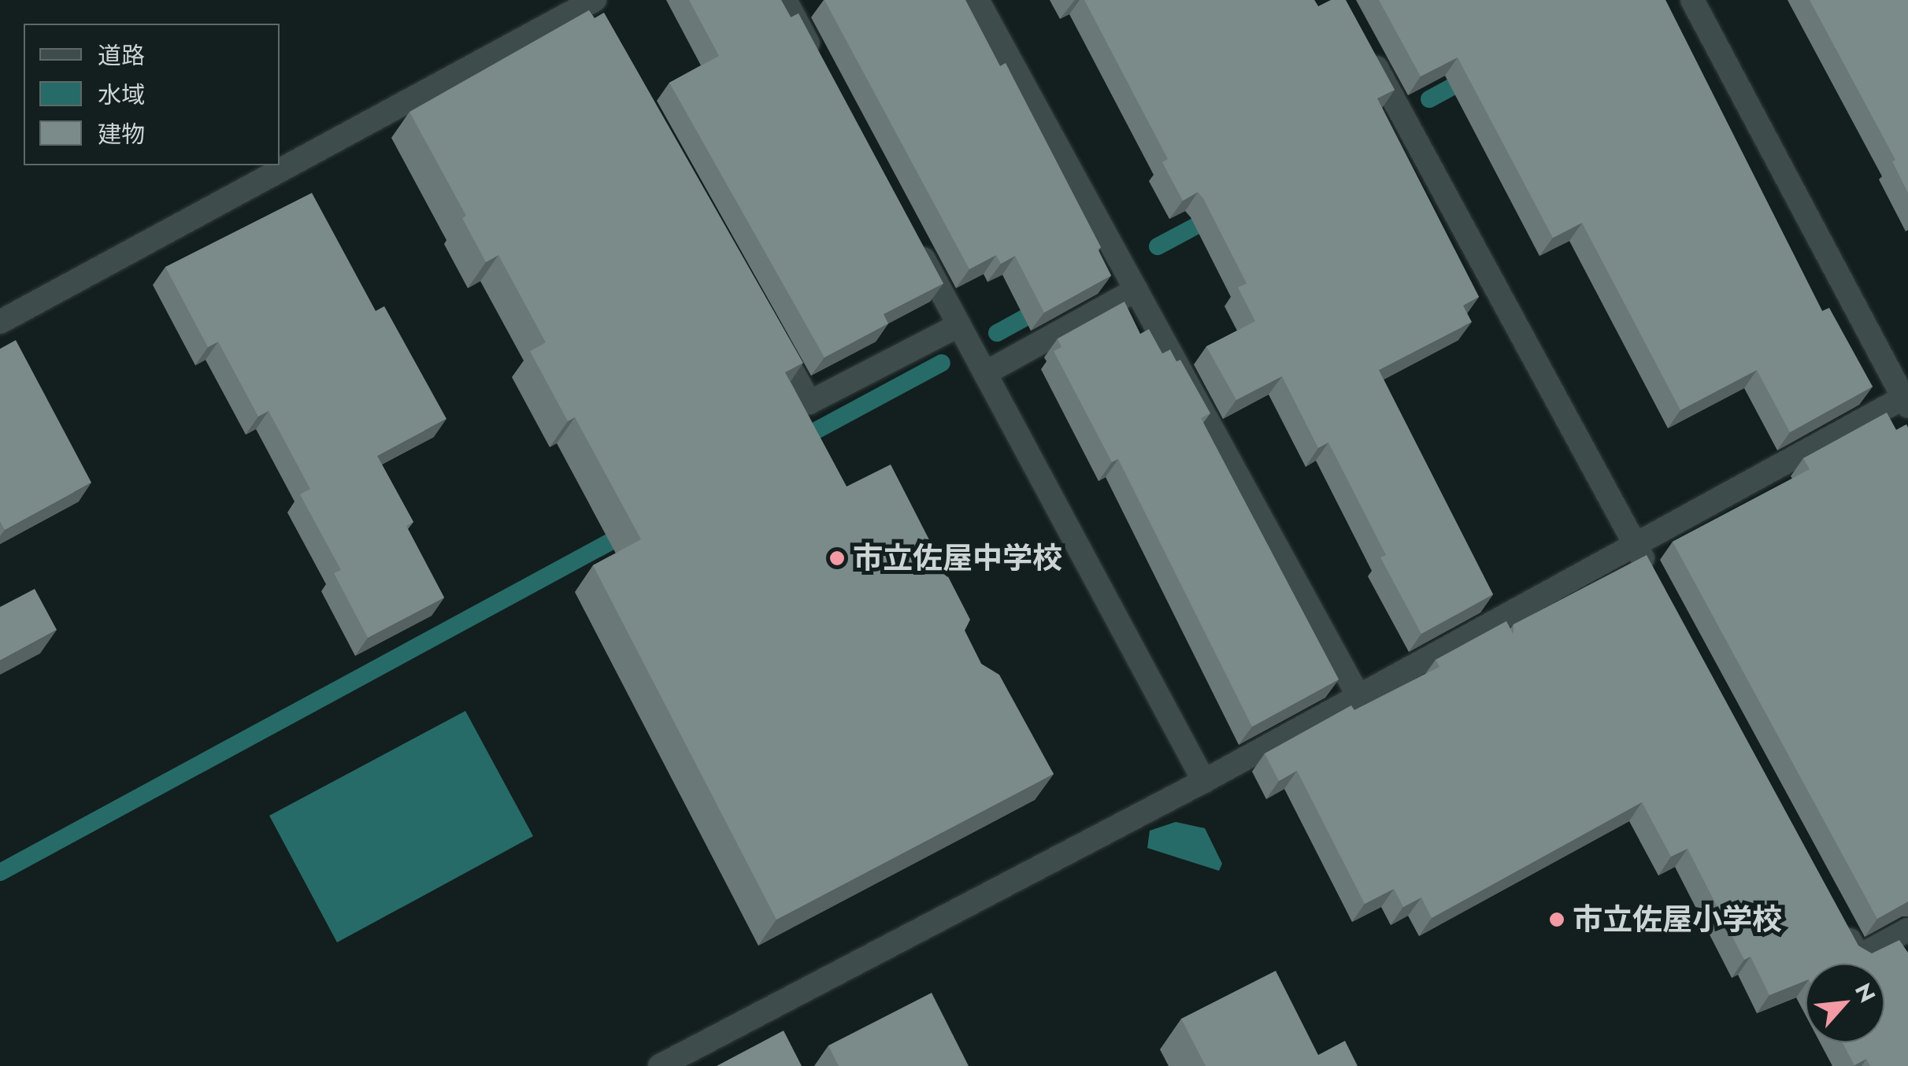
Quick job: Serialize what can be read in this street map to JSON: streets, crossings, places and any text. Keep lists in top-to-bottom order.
{
  "places": ["市立佐屋中学校", "市立佐屋小学校"],
  "legend": ["道路", "水域", "建物"],
  "north": "top right"
}
